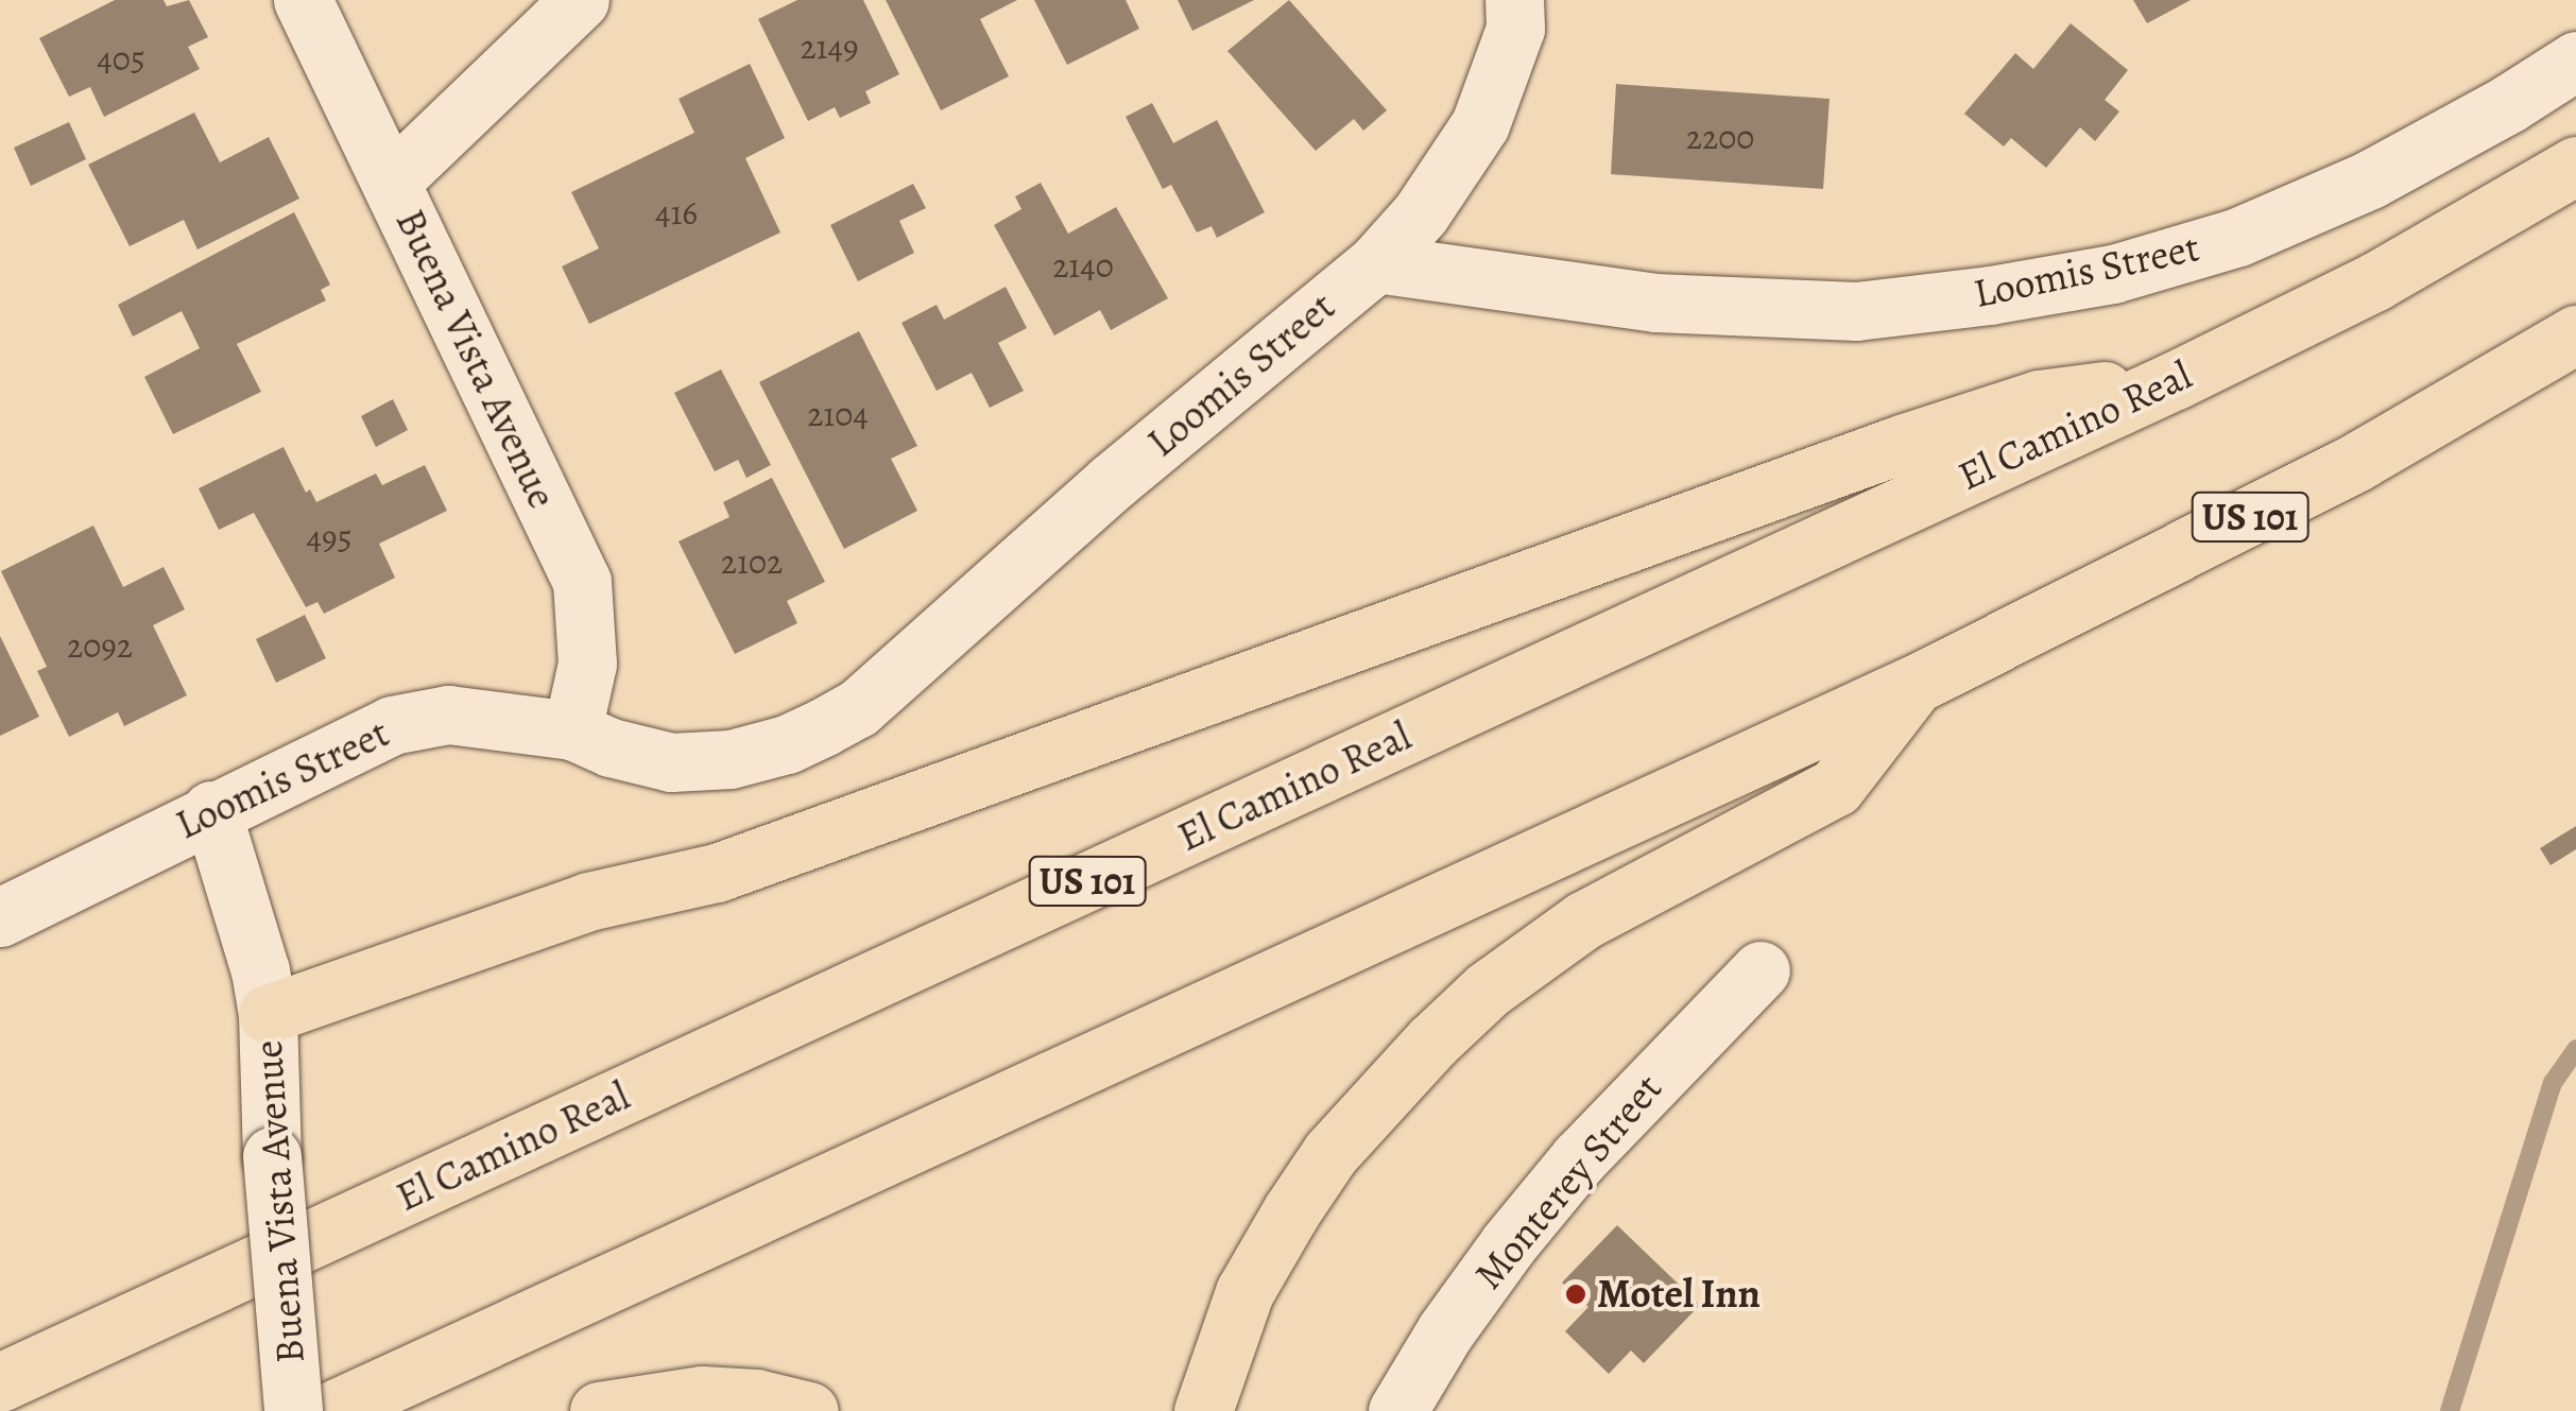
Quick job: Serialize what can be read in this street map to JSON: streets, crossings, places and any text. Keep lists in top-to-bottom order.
{
  "streets": {
    "highway": ["El Camino Real", "US 101"],
    "street": ["Loomis Street", "Buena Vista Avenue", "Monterey Street"]
  },
  "crossings": [
    ["Loomis Street", "Buena Vista Avenue"]
  ],
  "places": ["Motel Inn"],
  "house_numbers": [
    "2149",
    "405",
    "2200",
    "416",
    "2140",
    "2104",
    "495",
    "2102",
    "2092"
  ]
}
